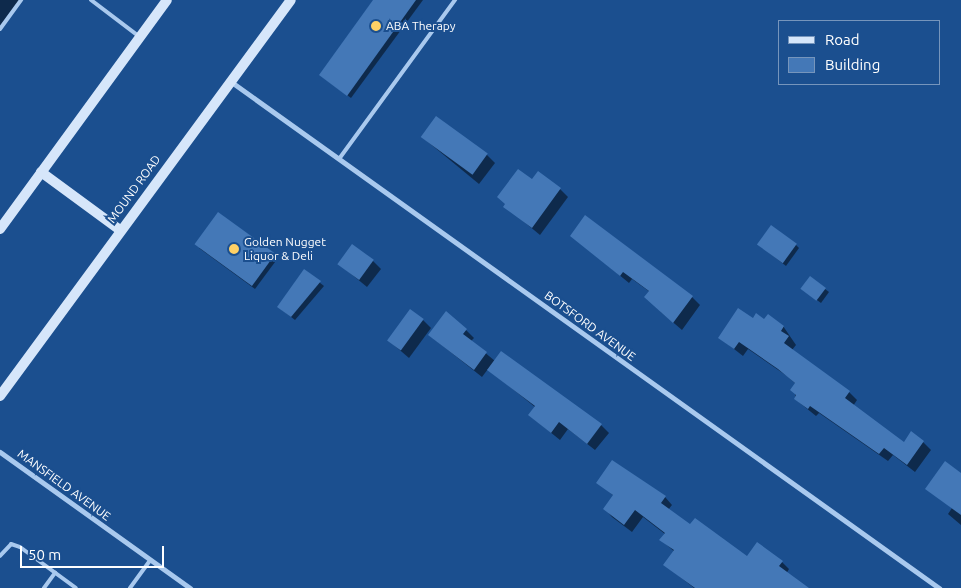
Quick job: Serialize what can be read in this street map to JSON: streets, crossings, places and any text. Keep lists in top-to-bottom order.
{
  "streets": {
    "main road": ["MOUND ROAD"],
    "street": ["BOTSFORD AVENUE", "MANSFIELD AVENUE"]
  },
  "crossings": [
    ["MOUND ROAD", "BOTSFORD AVENUE"]
  ],
  "places": ["ABA Therapy", "Golden Nugget Liquor & Deli"],
  "legend": ["Road", "Building"],
  "scale_bar": "50 m"
}
